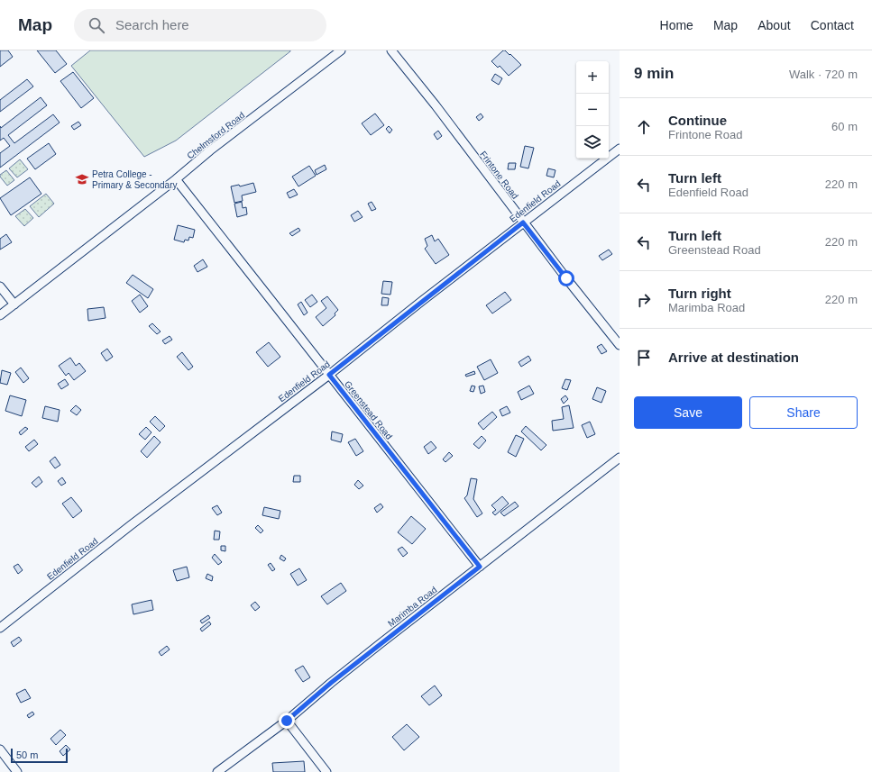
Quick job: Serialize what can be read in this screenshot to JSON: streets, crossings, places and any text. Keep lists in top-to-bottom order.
{
  "streets": {
    "street": [
      "Chelmsford Road",
      "Frintone Road",
      "Edenfield Road",
      "Greenstead Road",
      "Marimba Road"
    ]
  },
  "crossings": [
    ["Chelmsford Road", "Greenstead Road"],
    ["Frintone Road", "Edenfield Road"],
    ["Edenfield Road", "Greenstead Road"],
    ["Greenstead Road", "Marimba Road"]
  ],
  "places": {
    "school or university": ["Petra College - Primary & Secondary"]
  },
  "scale_bar": "50 m",
  "page": {
    "header": "Map",
    "search": "Search here",
    "nav": [
      "Home",
      "Map",
      "About",
      "Contact"
    ],
    "heading": ["9 min", "Walk · 720 m"],
    "map_buttons": ["+", "−"],
    "list": [
      ["Continue", "Frintone Road", "60 m"],
      ["Turn left", "Edenfield Road", "220 m"],
      ["Turn left", "Greenstead Road", "220 m"],
      ["Turn right", "Marimba Road", "220 m"],
      "Arrive at destination"
    ],
    "buttons": ["Save", "Share"],
    "scale": "50 m"
  }
}
